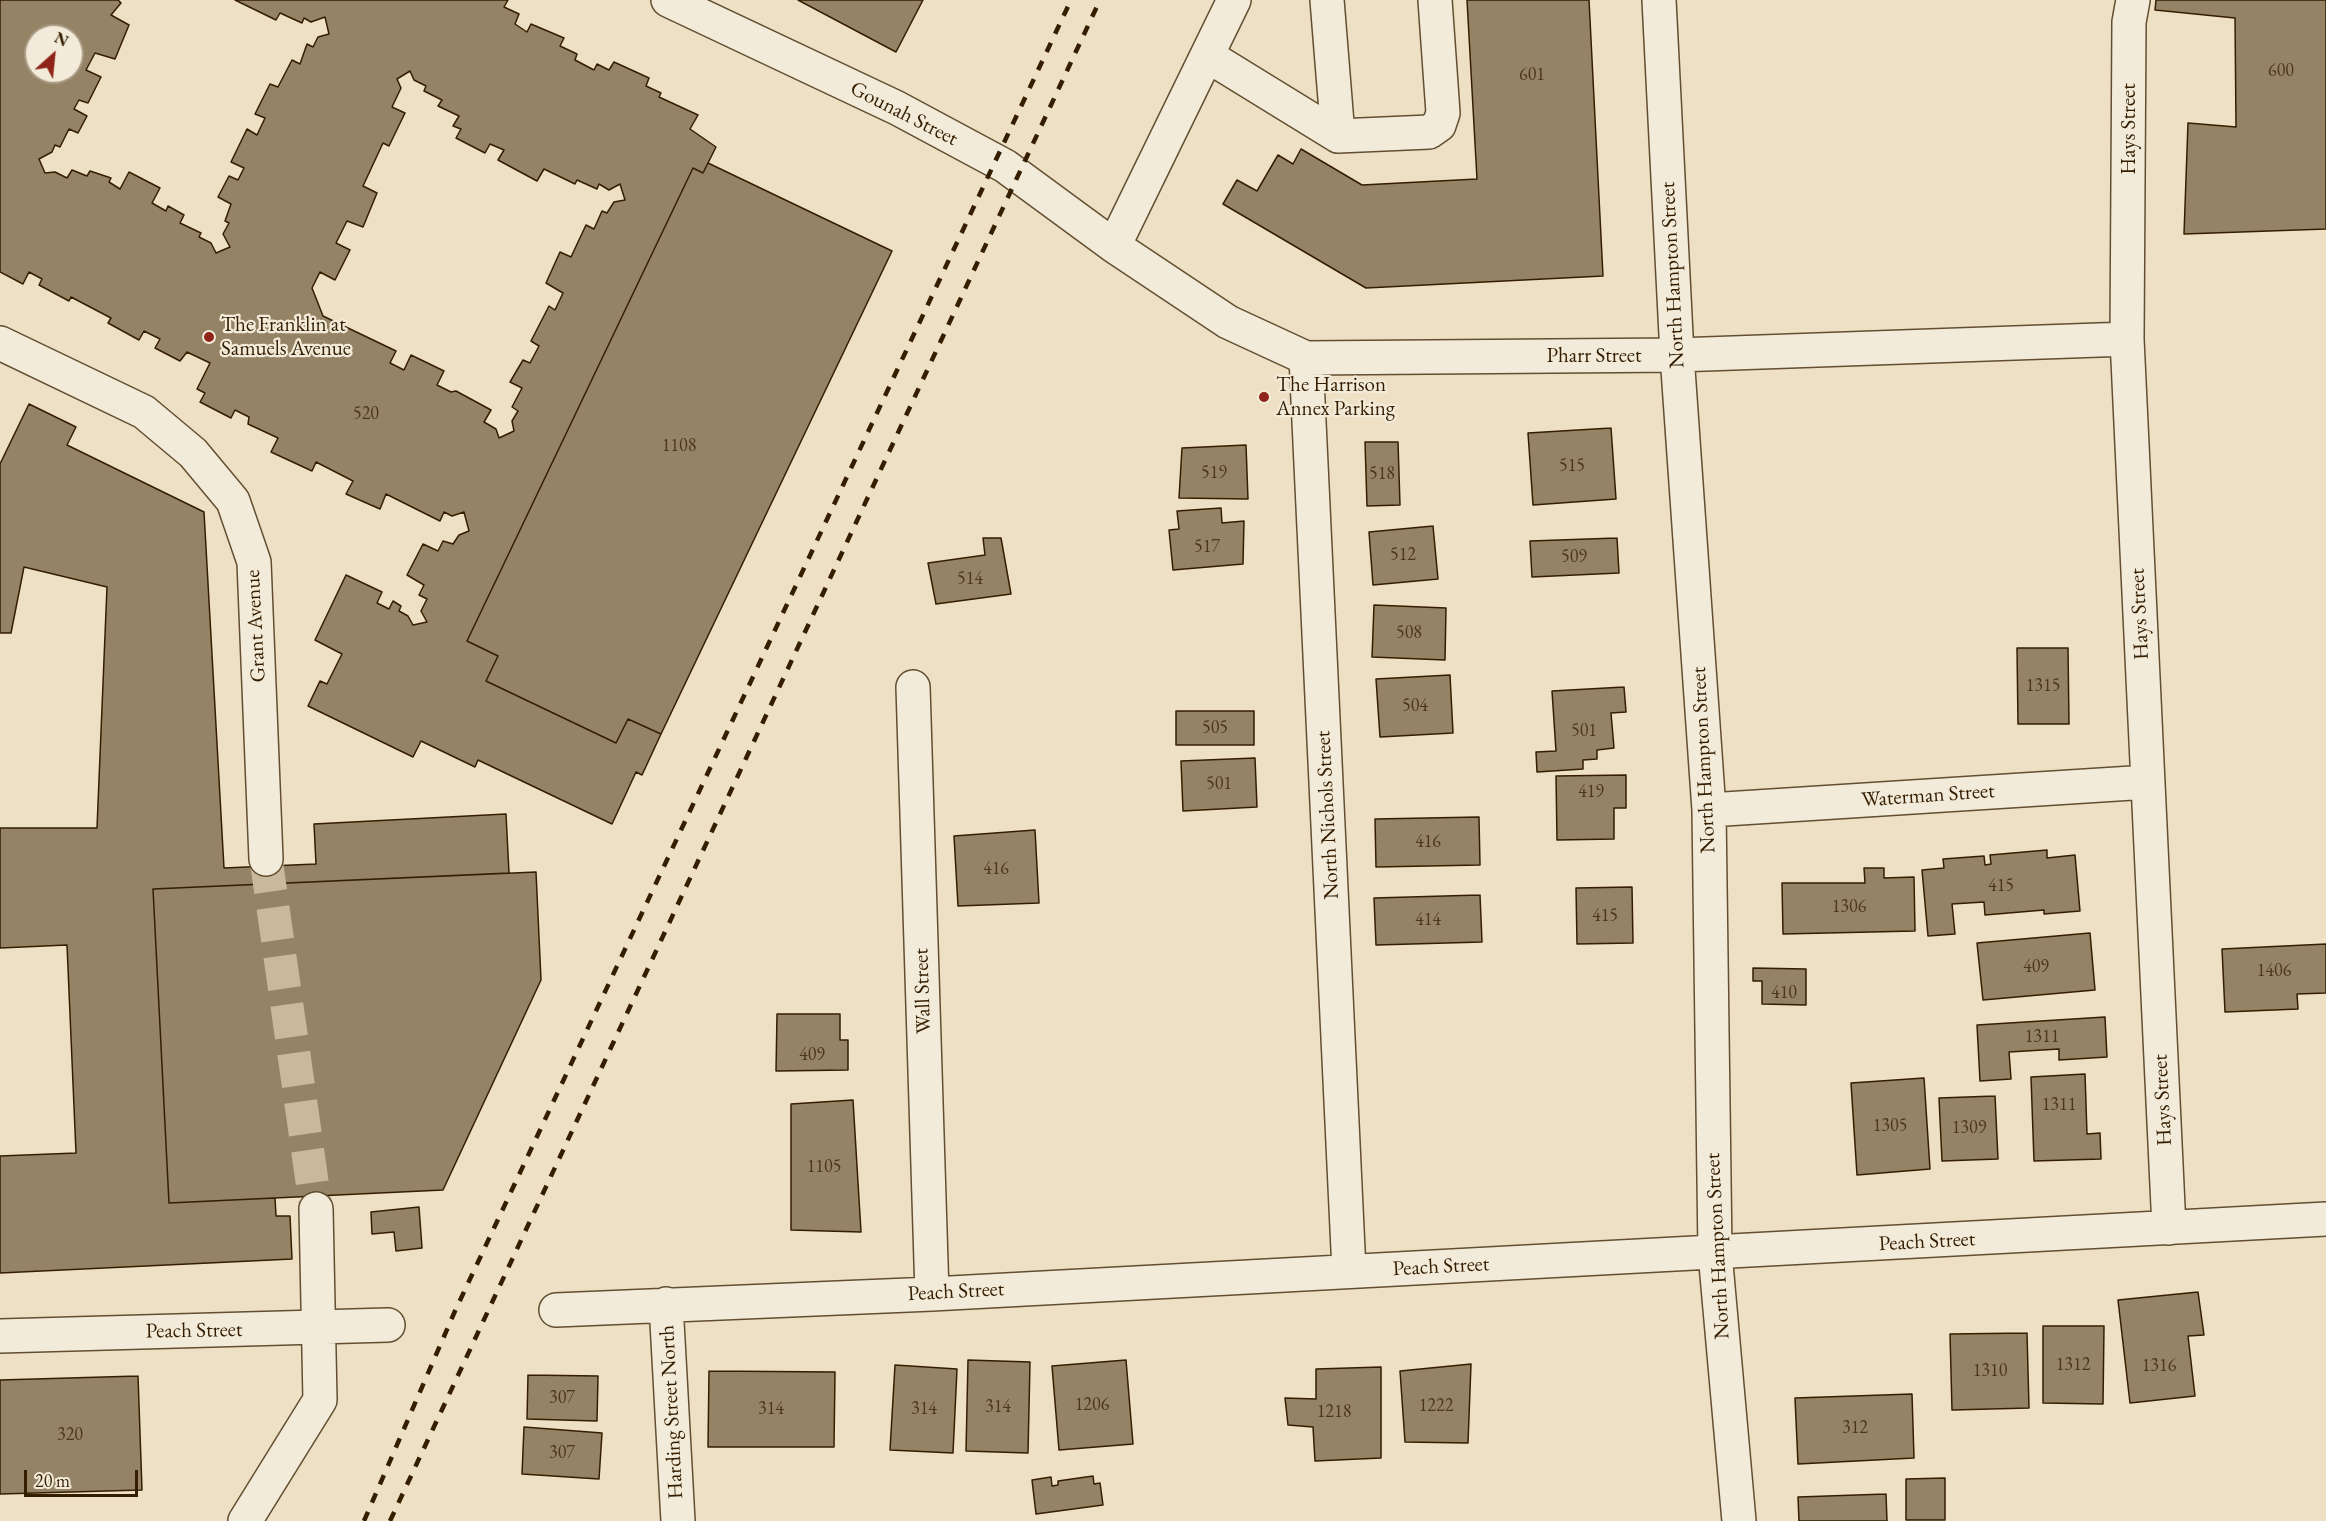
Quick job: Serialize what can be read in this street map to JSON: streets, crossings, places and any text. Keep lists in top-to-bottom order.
{
  "streets": {
    "street": [
      "Gounah Street",
      "Hays Street",
      "North Hampton Street",
      "Pharr Street",
      "Grant Avenue",
      "Waterman Street",
      "North Nichols Street",
      "Wall Street",
      "Peach Street",
      "Harding Street North"
    ]
  },
  "crossings": [
    ["Gounah Street", "Pharr Street"],
    ["Hays Street", "Pharr Street"],
    ["Hays Street", "Waterman Street"],
    ["Hays Street", "Peach Street"],
    ["North Hampton Street", "Pharr Street"],
    ["North Hampton Street", "Waterman Street"],
    ["North Hampton Street", "Peach Street"],
    ["Pharr Street", "North Nichols Street"],
    ["North Nichols Street", "Peach Street"],
    ["Wall Street", "Peach Street"],
    ["Peach Street", "Harding Street North"]
  ],
  "places": ["The Franklin at Samuels Avenue", "The Harrison Annex Parking"],
  "house_numbers": [
    "600",
    "601",
    "520",
    "1108",
    "515",
    "519",
    "518",
    "517",
    "512",
    "509",
    "514",
    "508",
    "1315",
    "504",
    "505",
    "501",
    "501",
    "419",
    "416",
    "416",
    "415",
    "1306",
    "415",
    "414",
    "409",
    "1406",
    "410",
    "1311",
    "409",
    "1311",
    "1305",
    "1309",
    "1105",
    "1312",
    "1316",
    "1310",
    "307",
    "1206",
    "1222",
    "314",
    "314",
    "314",
    "1218",
    "312",
    "320",
    "307"
  ],
  "scale_bar": "20 m",
  "north": "top right"
}
